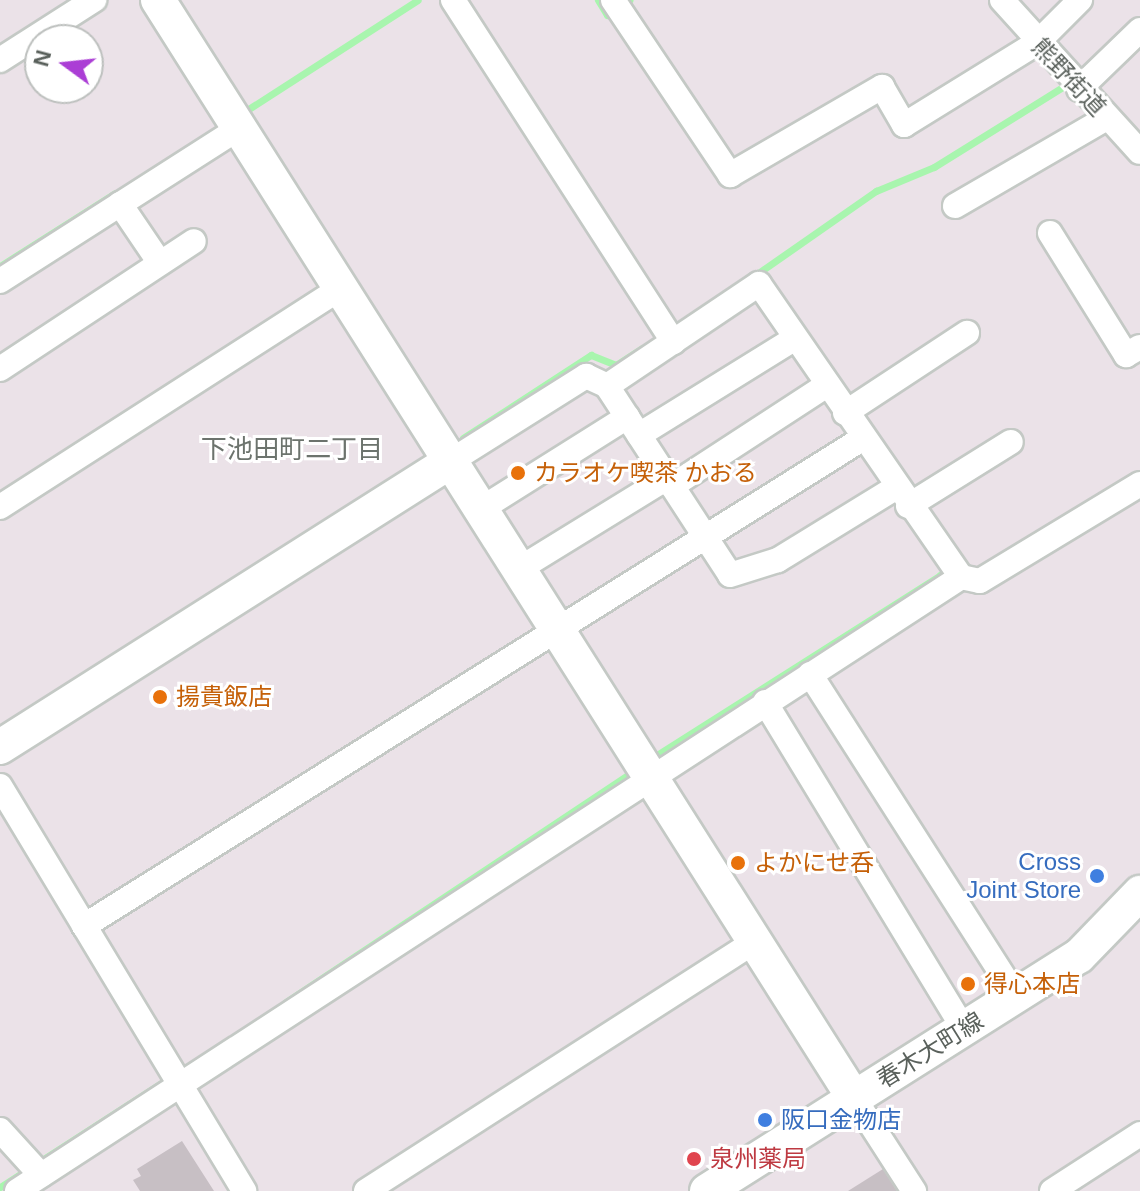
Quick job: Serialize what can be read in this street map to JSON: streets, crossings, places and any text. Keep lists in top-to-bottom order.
{
  "streets": {
    "street": ["熊野街道", "春木大町線"]
  },
  "districts": ["下池田町二丁目"],
  "places": [
    "カラオケ喫茶 かおる",
    "揚貴飯店",
    "よかにせ呑",
    "Cross Joint Store",
    "得心本店",
    "阪口金物店",
    "泉州薬局"
  ],
  "north": "left"
}
